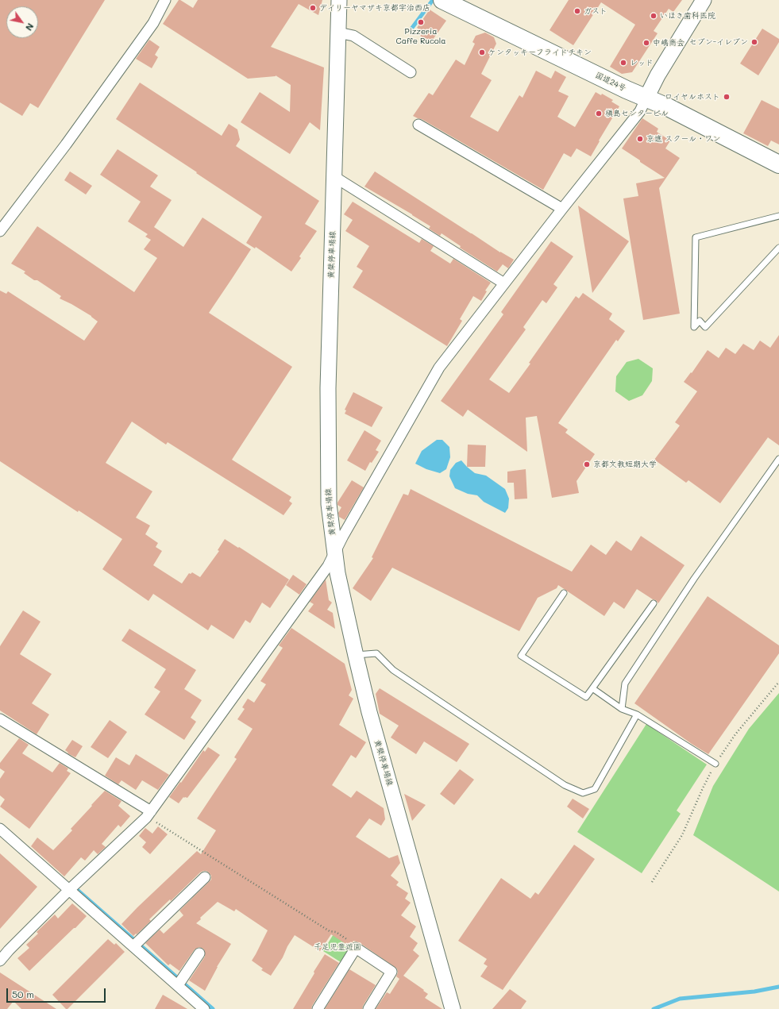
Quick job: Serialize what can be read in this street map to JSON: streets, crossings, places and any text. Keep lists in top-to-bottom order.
{
  "streets": {
    "highway": ["国道24号"],
    "main road": ["黄檗停車場線"]
  },
  "parks": ["千足児童遊園"],
  "places": [
    "デイリーヤマザキ京都宇治西店",
    "ガスト",
    "いほき歯科医院",
    "Pizzeria Caffe Rucola",
    "セブン-イレブン",
    "中嶋商会",
    "ケンタッキーフライドチキン",
    "レッド",
    "ロイヤルホスト",
    "槇島センタービル",
    "京進 スクール・ワン",
    "京都文教短期大学"
  ],
  "scale_bar": "50 m",
  "north": "bottom right"
}
